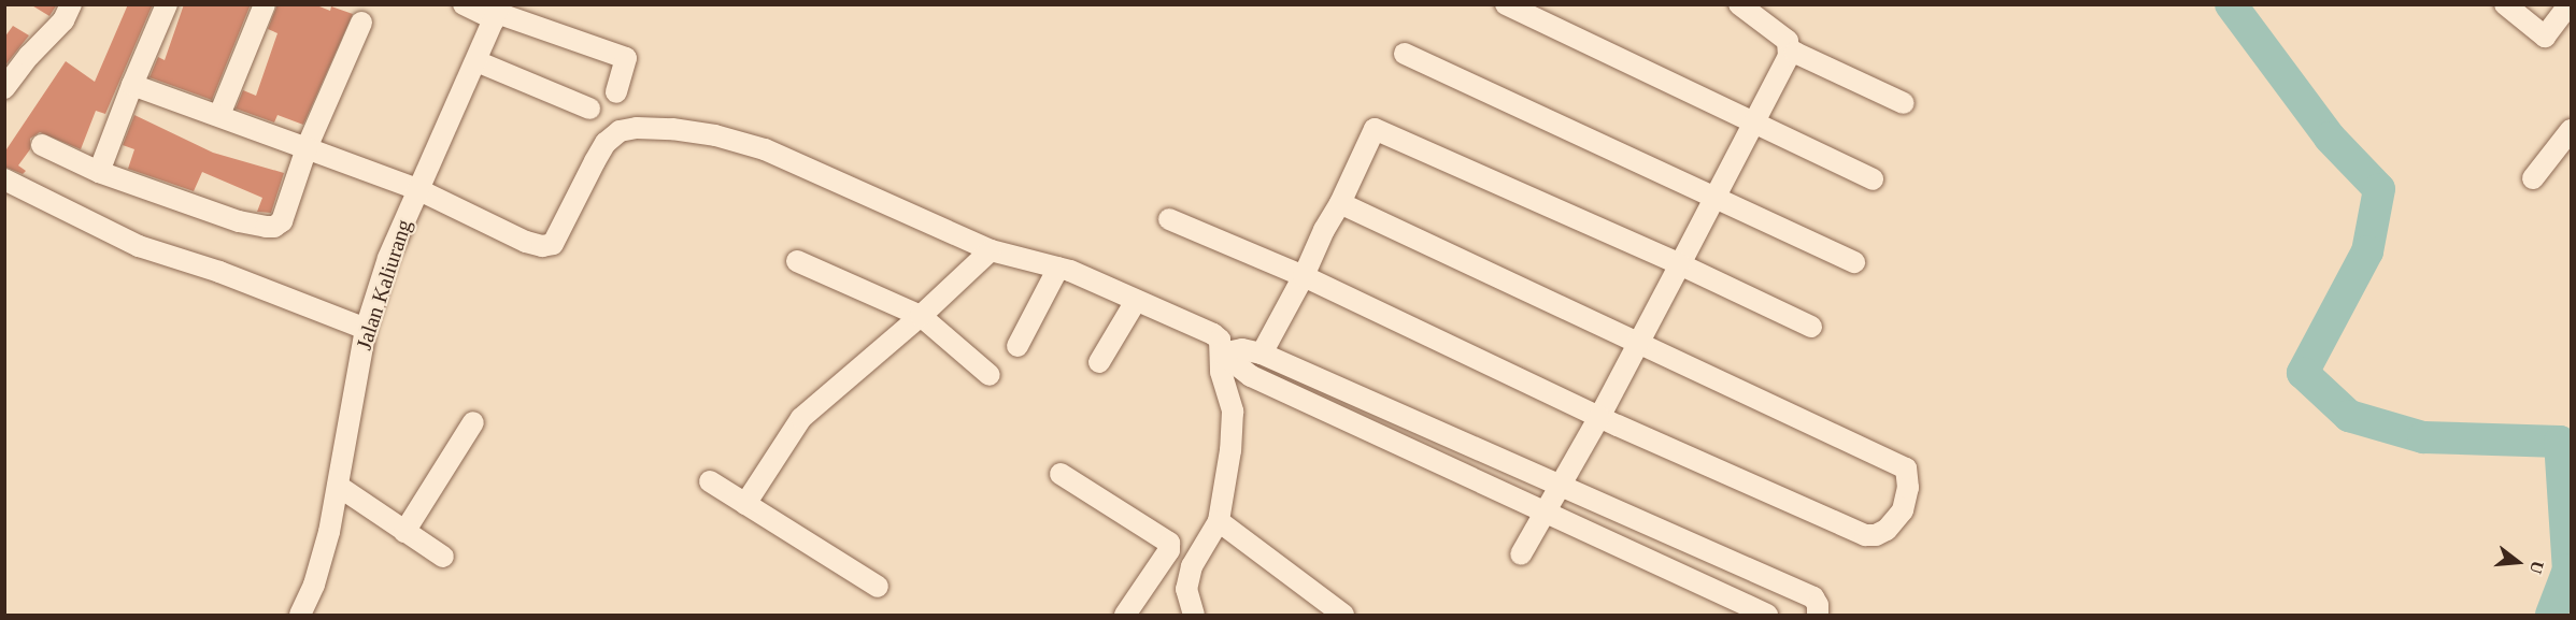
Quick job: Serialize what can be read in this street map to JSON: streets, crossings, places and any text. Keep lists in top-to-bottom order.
{
  "streets": {
    "street": ["Jalan Kaliurang"]
  },
  "north": "right"
}
